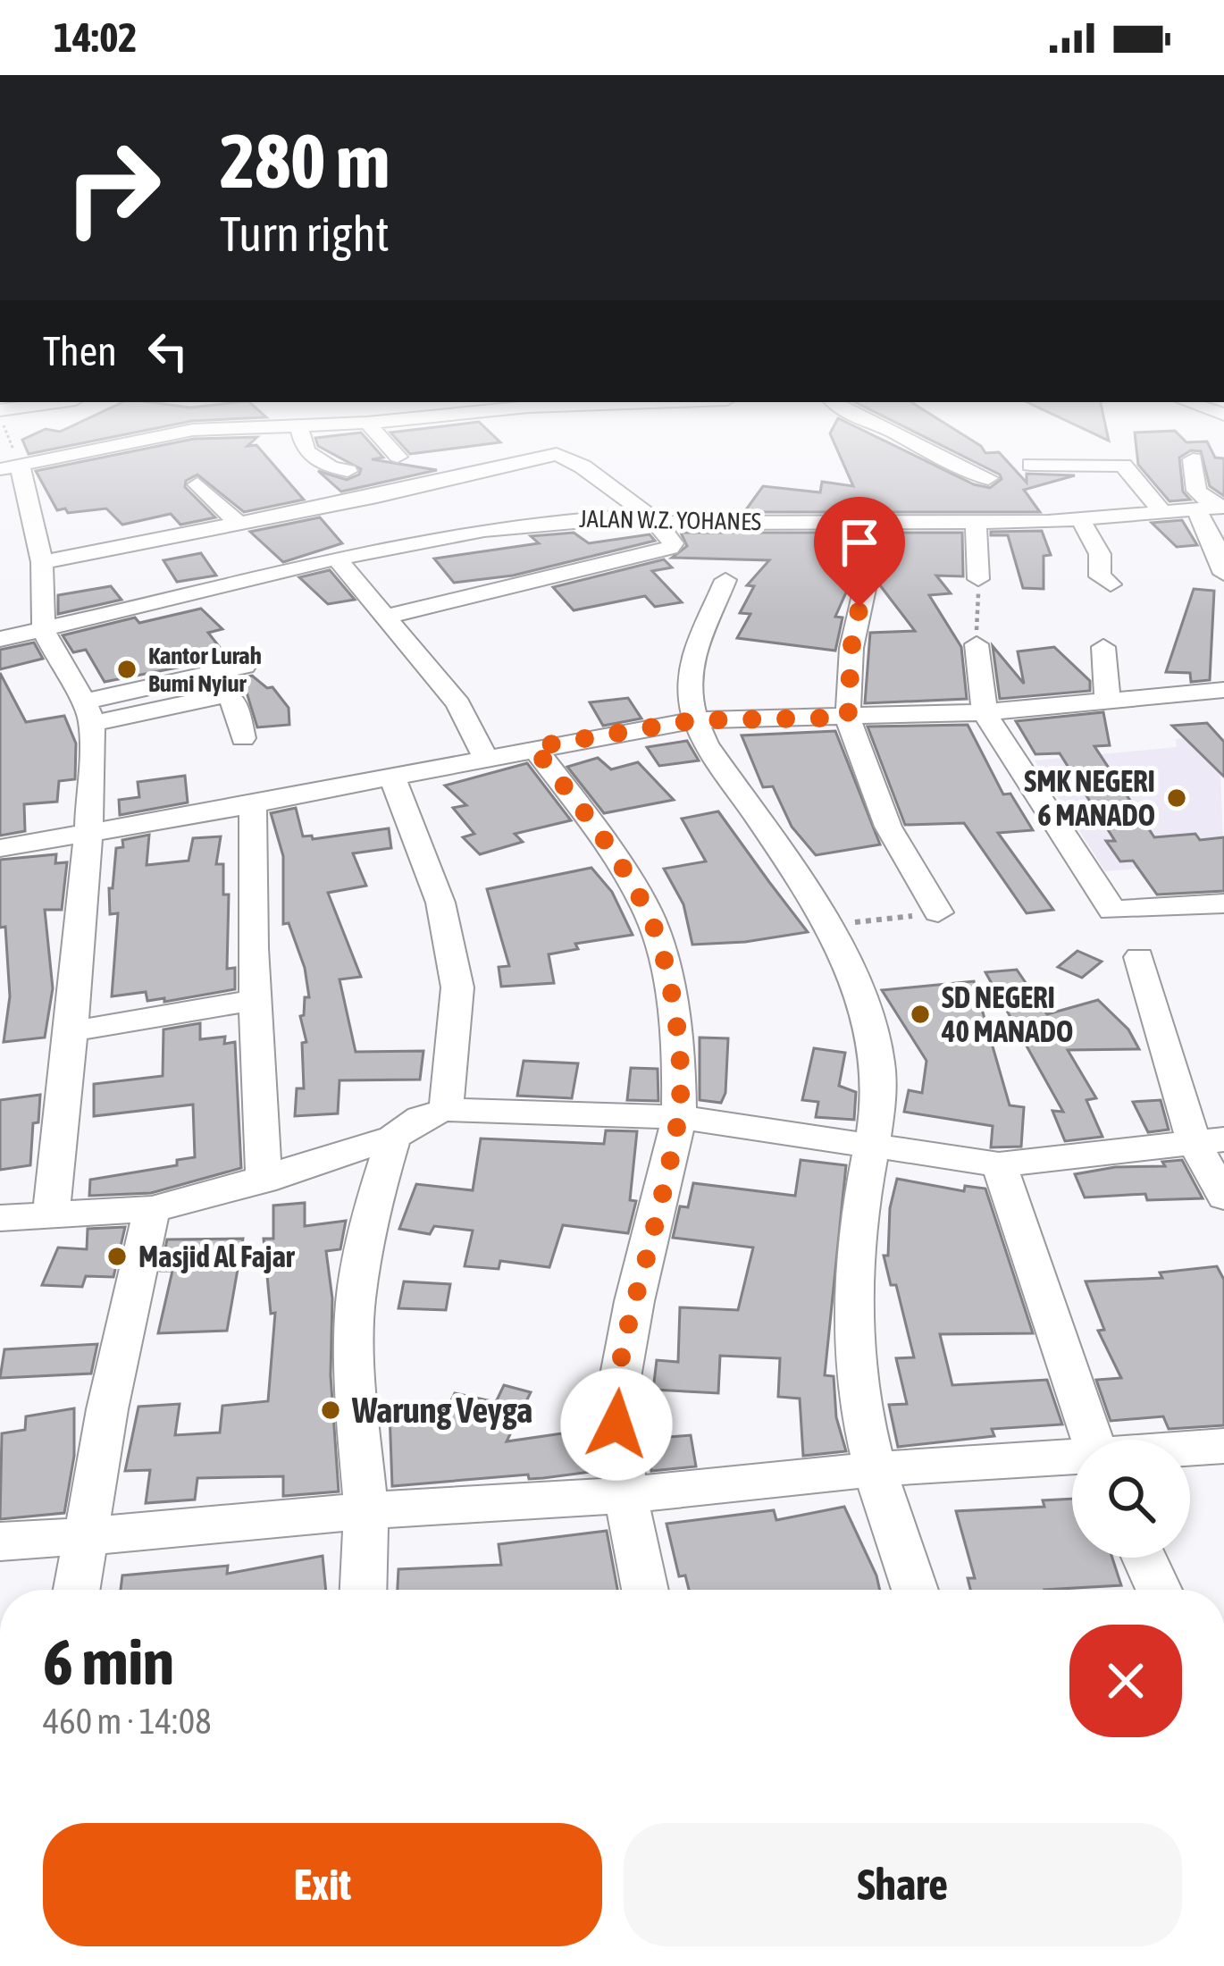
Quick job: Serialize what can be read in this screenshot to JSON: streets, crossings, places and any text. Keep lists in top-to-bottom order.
{
  "streets": {
    "street": ["JALAN W.Z. YOHANES"]
  },
  "places": [
    "Kantor Lurah Bumi Nyiur",
    "SMK NEGERI 6 MANADO",
    "SD NEGERI 40 MANADO",
    "Masjid Al Fajar",
    "Warung Veyga"
  ],
  "page": {
    "status": "14:02",
    "turn": ["280 m", "Turn right"],
    "then": "Then",
    "heading": ["6 min", "460 m · 14:08"],
    "buttons": ["Exit", "Share"]
  }
}
